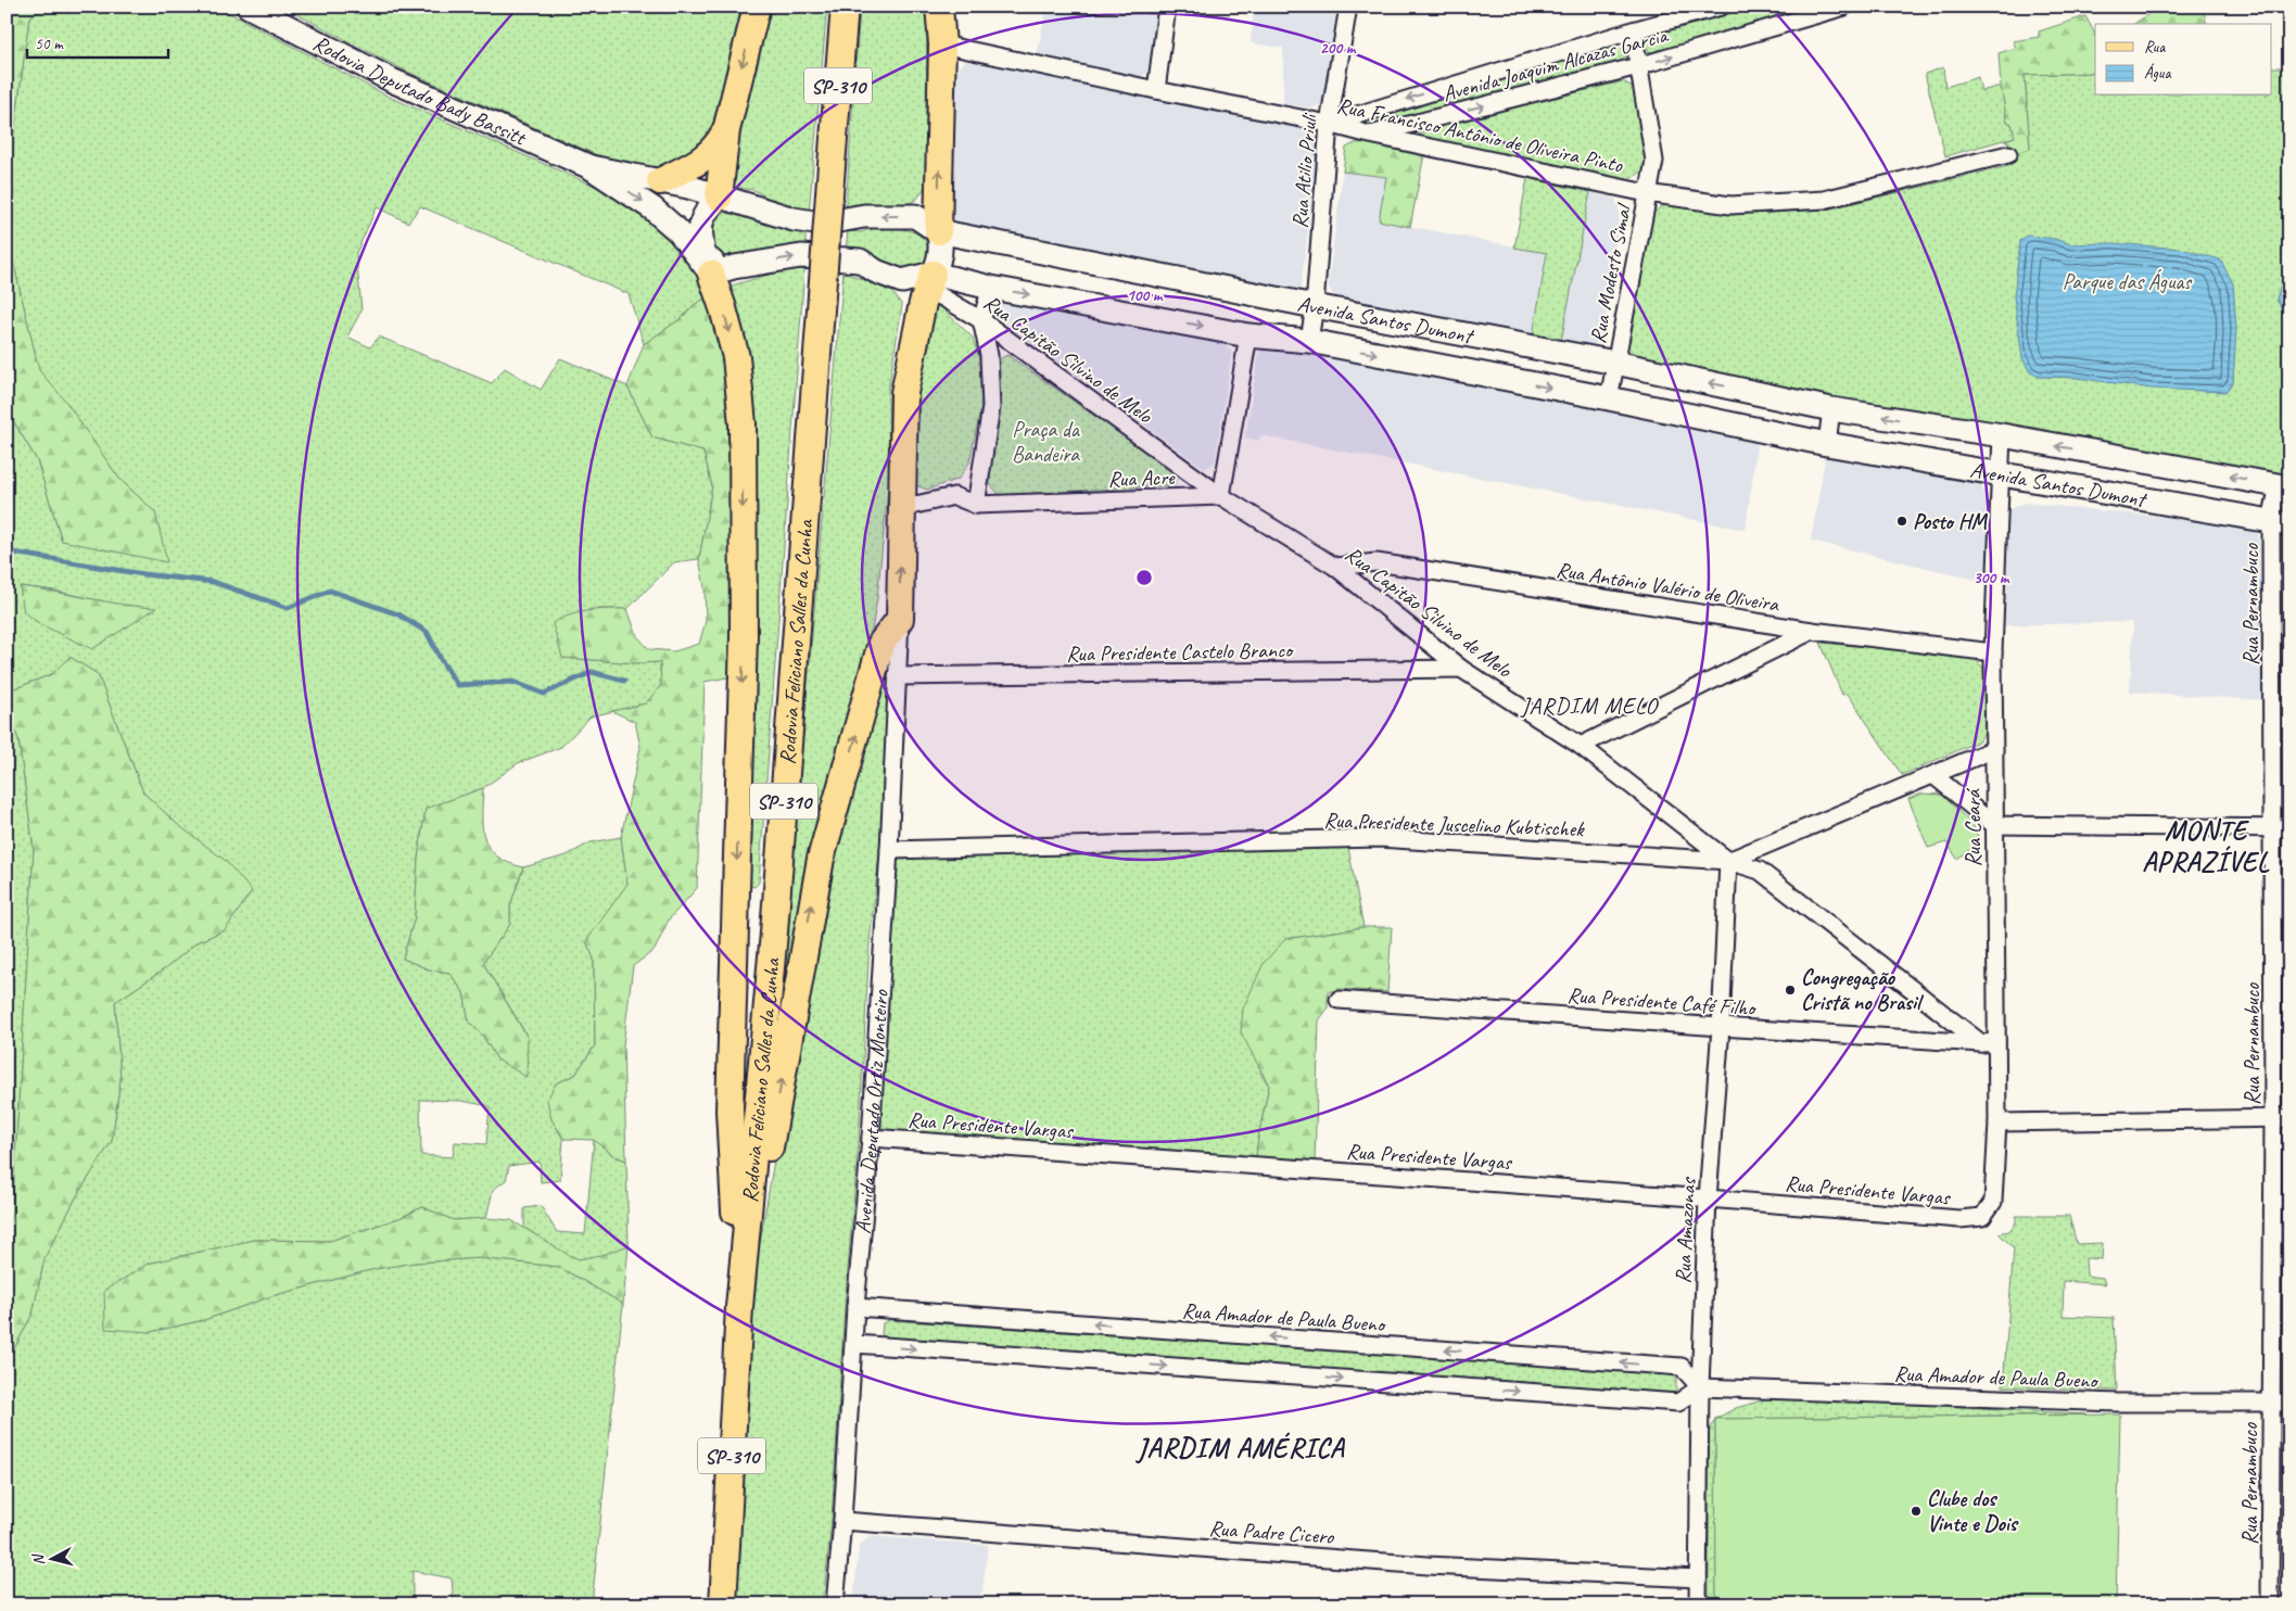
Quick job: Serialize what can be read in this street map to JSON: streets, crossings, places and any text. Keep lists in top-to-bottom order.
{
  "streets": {
    "main road": ["SP-310", "Rodovia Feliciano Salles da Cunha"],
    "street": [
      "Avenida Joaquim Alcazas Garcia",
      "Rodovia Deputado Bady Bassitt",
      "Rua Francisco Antônio de Oliveira Pinto",
      "Rua Atilio Priuli",
      "Rua Modesto Simal",
      "Avenida Santos Dumont",
      "Rua Capitão Silvino de Melo",
      "Rua Acre",
      "Rua Antônio Valério de Oliveira",
      "Rua Pernambuco",
      "Rua Presidente Castelo Branco",
      "Rua Presidente Juscelino Kubtischek",
      "Rua Ceará",
      "Rua Presidente Café Filho",
      "Avenida Deputado Ortiz Monteiro",
      "Rua Presidente Vargas",
      "Rua Amazonas",
      "Rua Amador de Paula Bueno",
      "Rua Padre Cicero"
    ]
  },
  "crossings": [
    ["Avenida Joaquim Alcazas Garcia", "Rua Francisco Antônio de Oliveira Pinto"],
    ["Avenida Joaquim Alcazas Garcia", "Rua Atilio Priuli"],
    ["Avenida Joaquim Alcazas Garcia", "Rua Modesto Simal"],
    ["Rodovia Deputado Bady Bassitt", "Avenida Santos Dumont"],
    ["Rua Francisco Antônio de Oliveira Pinto", "Rua Atilio Priuli"],
    ["Rua Francisco Antônio de Oliveira Pinto", "Rua Modesto Simal"],
    ["Rua Atilio Priuli", "Avenida Santos Dumont"],
    ["Rua Modesto Simal", "Avenida Santos Dumont"],
    ["Avenida Santos Dumont", "Rua Capitão Silvino de Melo"],
    ["Avenida Santos Dumont", "Rua Pernambuco"],
    ["Avenida Santos Dumont", "Rua Ceará"],
    ["Rua Capitão Silvino de Melo", "Rua Acre"],
    ["Rua Capitão Silvino de Melo", "Rua Antônio Valério de Oliveira"],
    ["Rua Capitão Silvino de Melo", "Rua Presidente Castelo Branco"],
    ["Rua Capitão Silvino de Melo", "Rua Presidente Juscelino Kubtischek"],
    ["Rua Capitão Silvino de Melo", "Rua Ceará"],
    ["Rua Capitão Silvino de Melo", "Rua Presidente Café Filho"],
    ["Rua Capitão Silvino de Melo", "Rua Amazonas"],
    ["Rua Antônio Valério de Oliveira", "Rua Ceará"],
    ["Rua Pernambuco", "Rua Amador de Paula Bueno"],
    ["Rua Presidente Castelo Branco", "Avenida Deputado Ortiz Monteiro"],
    ["Rua Presidente Juscelino Kubtischek", "Rua Ceará"],
    ["Rua Presidente Juscelino Kubtischek", "Avenida Deputado Ortiz Monteiro"],
    ["Rua Presidente Juscelino Kubtischek", "Rua Amazonas"],
    ["Rua Ceará", "Rua Presidente Café Filho"],
    ["Rua Ceará", "Rua Presidente Vargas"],
    ["Rua Presidente Café Filho", "Rua Amazonas"],
    ["Avenida Deputado Ortiz Monteiro", "Rua Presidente Vargas"],
    ["Avenida Deputado Ortiz Monteiro", "Rua Amador de Paula Bueno"],
    ["Avenida Deputado Ortiz Monteiro", "Rua Padre Cicero"],
    ["Rua Presidente Vargas", "Rua Amazonas"],
    ["Rua Amazonas", "Rua Amador de Paula Bueno"],
    ["Rua Amazonas", "Rua Padre Cicero"]
  ],
  "districts": ["JARDIM MELO", "MONTE APRAZÍVEL", "JARDIM AMÉRICA"],
  "parks": ["Parque das Águas", "Praça da Bandeira"],
  "places": ["Posto HM", "Congregação Cristã no Brasil", "Clube dos Vinte e Dois"],
  "legend": ["Rua", "Água"],
  "scale_bar": "50 m",
  "north": "left",
  "rings": ["200 m", "100 m", "300 m"]
}
